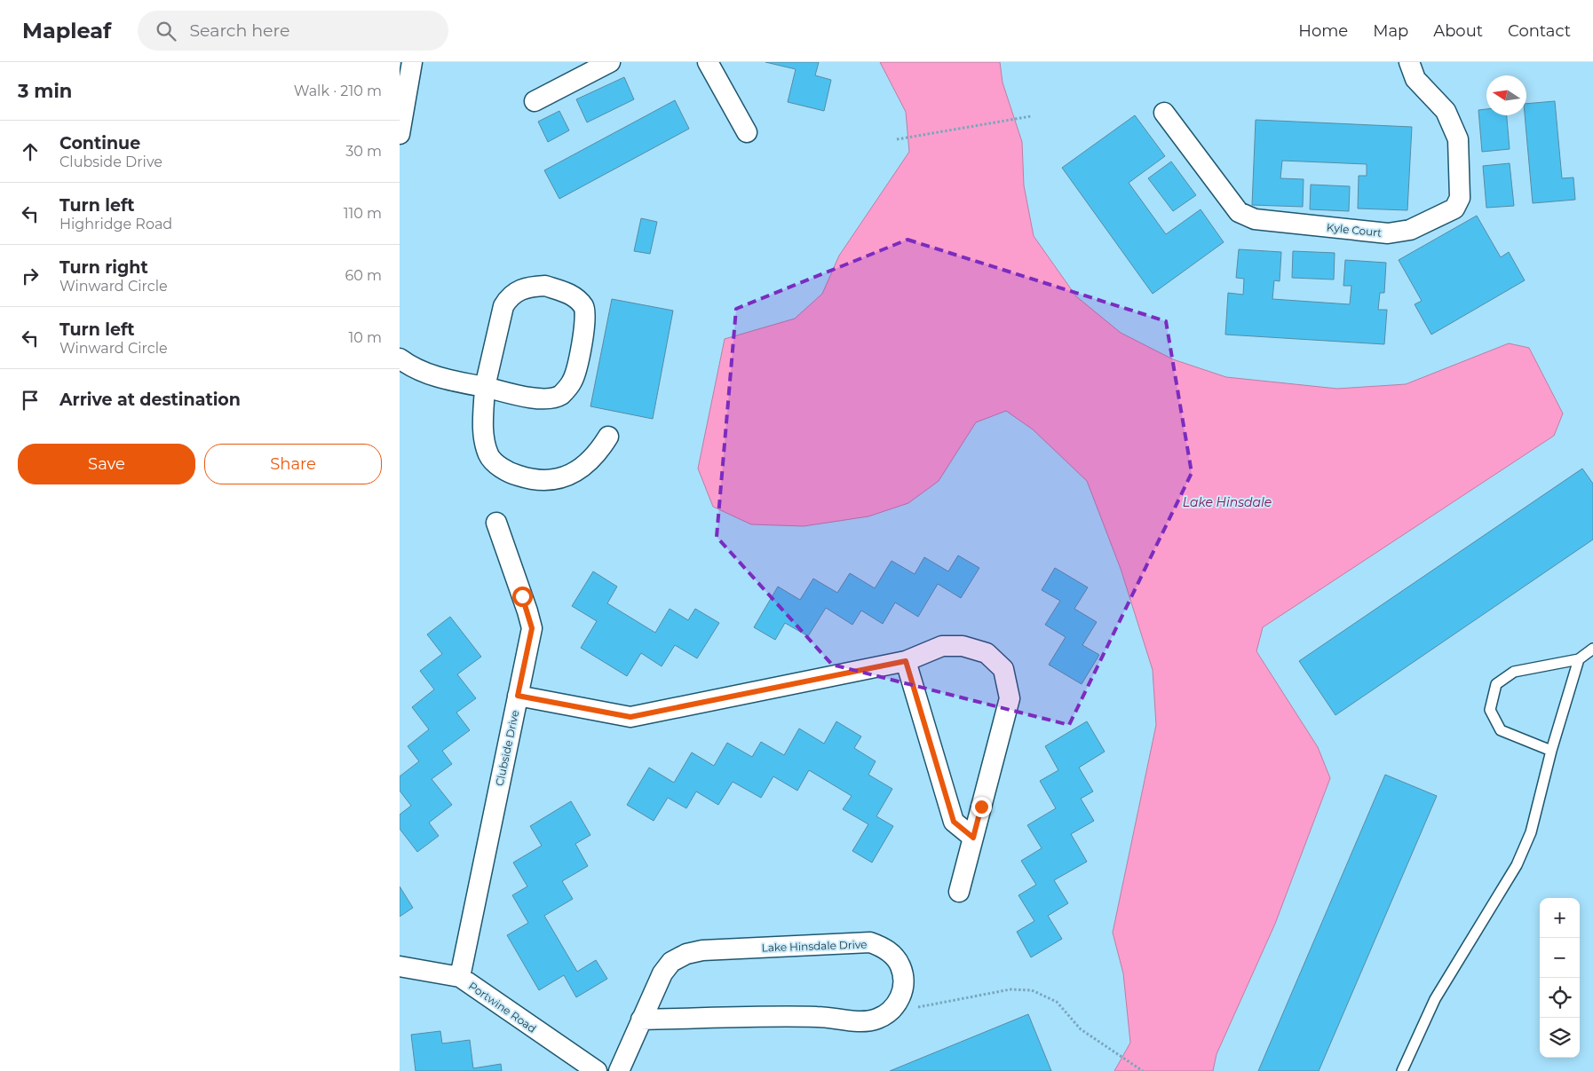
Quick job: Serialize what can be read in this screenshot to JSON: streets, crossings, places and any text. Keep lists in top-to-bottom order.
{
  "streets": {
    "street": [
      "Kyle Court",
      "Clubside Drive",
      "Lake Hinsdale Drive",
      "Portwine Road"
    ]
  },
  "crossings": [
    ["Clubside Drive", "Portwine Road"]
  ],
  "water": ["Lake Hinsdale"],
  "north": "left",
  "page": {
    "header": "Mapleaf",
    "search": "Search here",
    "nav": [
      "Home",
      "Map",
      "About",
      "Contact"
    ],
    "heading": ["3 min", "Walk · 210 m"],
    "list": [
      ["Continue", "Clubside Drive", "30 m"],
      ["Turn left", "Highridge Road", "110 m"],
      ["Turn right", "Winward Circle", "60 m"],
      ["Turn left", "Winward Circle", "10 m"],
      "Arrive at destination"
    ],
    "buttons": ["Save", "Share"],
    "map_buttons": ["+", "−"]
  }
}
